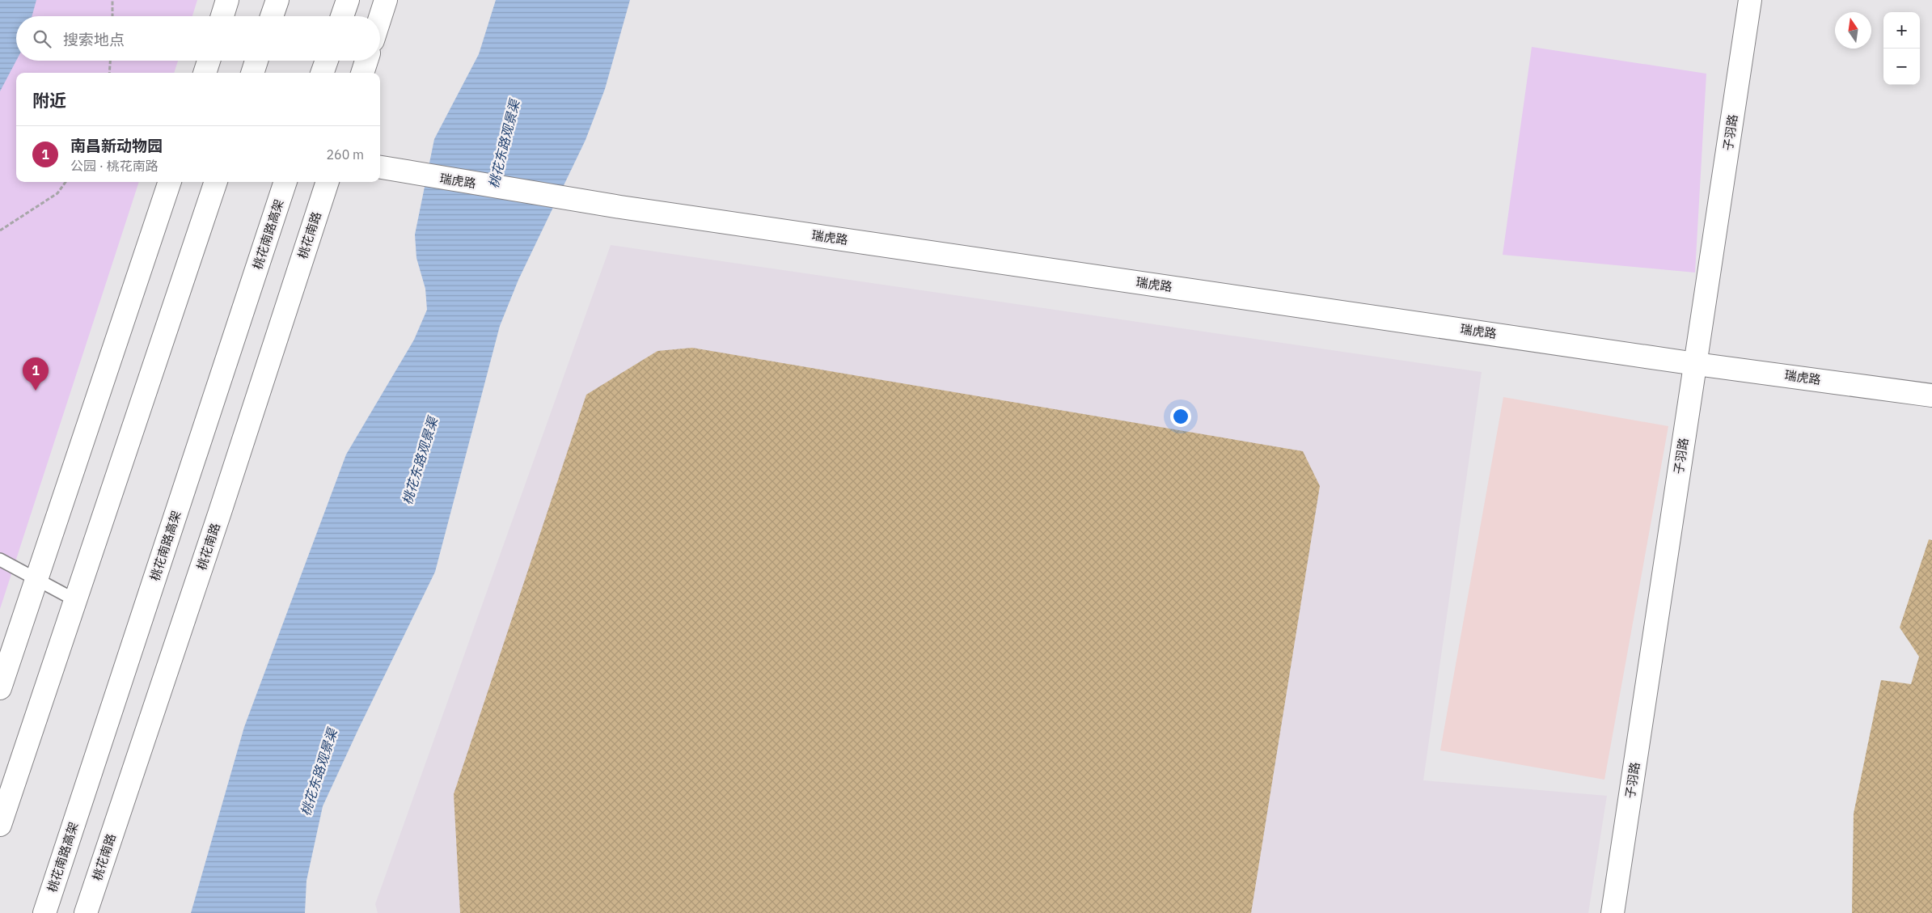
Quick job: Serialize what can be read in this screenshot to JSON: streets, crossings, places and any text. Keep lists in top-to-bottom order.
{
  "streets": {
    "main road": [
      "子羽路",
      "瑞虎路",
      "桃花南路高架",
      "桃花南路"
    ]
  },
  "crossings": [
    ["子羽路", "瑞虎路"]
  ],
  "water": ["桃花东路观景渠"],
  "north": "top",
  "page": {
    "map_buttons": ["+", "−"],
    "search": "搜索地点",
    "heading": "附近",
    "list": [
      {
        "mark": "1",
        "name": "南昌新动物园",
        "note": "公园 · 桃花南路",
        "value": "260 m"
      }
    ],
    "pins": "1"
  }
}
